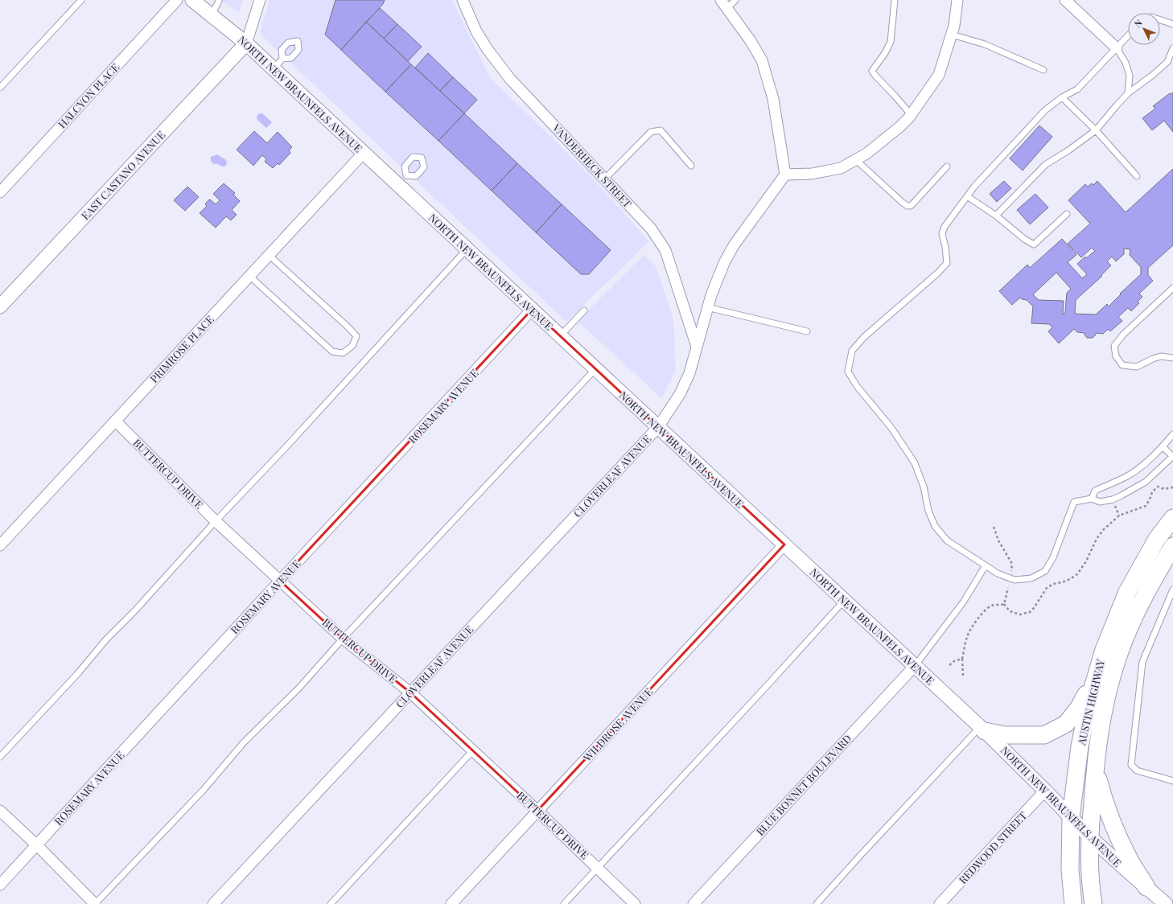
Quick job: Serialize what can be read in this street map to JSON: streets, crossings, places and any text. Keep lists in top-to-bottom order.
{
  "streets": {
    "main road": ["AUSTIN HIGHWAY"],
    "street": [
      "NORTH NEW BRAUNFELS AVENUE",
      "HALCYON PLACE",
      "VANDERHECK STREET",
      "EAST CASTANO AVENUE",
      "PRIMROSE PLACE",
      "ROSEMARY AVENUE",
      "BUTTERCUP DRIVE",
      "CLOVERLEAF AVENUE",
      "WILDROSE AVENUE",
      "BLUE BONNET BOULEVARD",
      "REDWOOD STREET"
    ]
  },
  "crossings": [
    ["NORTH NEW BRAUNFELS AVENUE", "EAST CASTANO AVENUE"],
    ["NORTH NEW BRAUNFELS AVENUE", "PRIMROSE PLACE"],
    ["NORTH NEW BRAUNFELS AVENUE", "ROSEMARY AVENUE"],
    ["NORTH NEW BRAUNFELS AVENUE", "CLOVERLEAF AVENUE"],
    ["NORTH NEW BRAUNFELS AVENUE", "AUSTIN HIGHWAY"],
    ["NORTH NEW BRAUNFELS AVENUE", "WILDROSE AVENUE"],
    ["NORTH NEW BRAUNFELS AVENUE", "BLUE BONNET BOULEVARD"],
    ["NORTH NEW BRAUNFELS AVENUE", "REDWOOD STREET"],
    ["VANDERHECK STREET", "CLOVERLEAF AVENUE"],
    ["PRIMROSE PLACE", "BUTTERCUP DRIVE"],
    ["ROSEMARY AVENUE", "BUTTERCUP DRIVE"],
    ["BUTTERCUP DRIVE", "CLOVERLEAF AVENUE"],
    ["BUTTERCUP DRIVE", "WILDROSE AVENUE"]
  ],
  "north": "top left"
}
